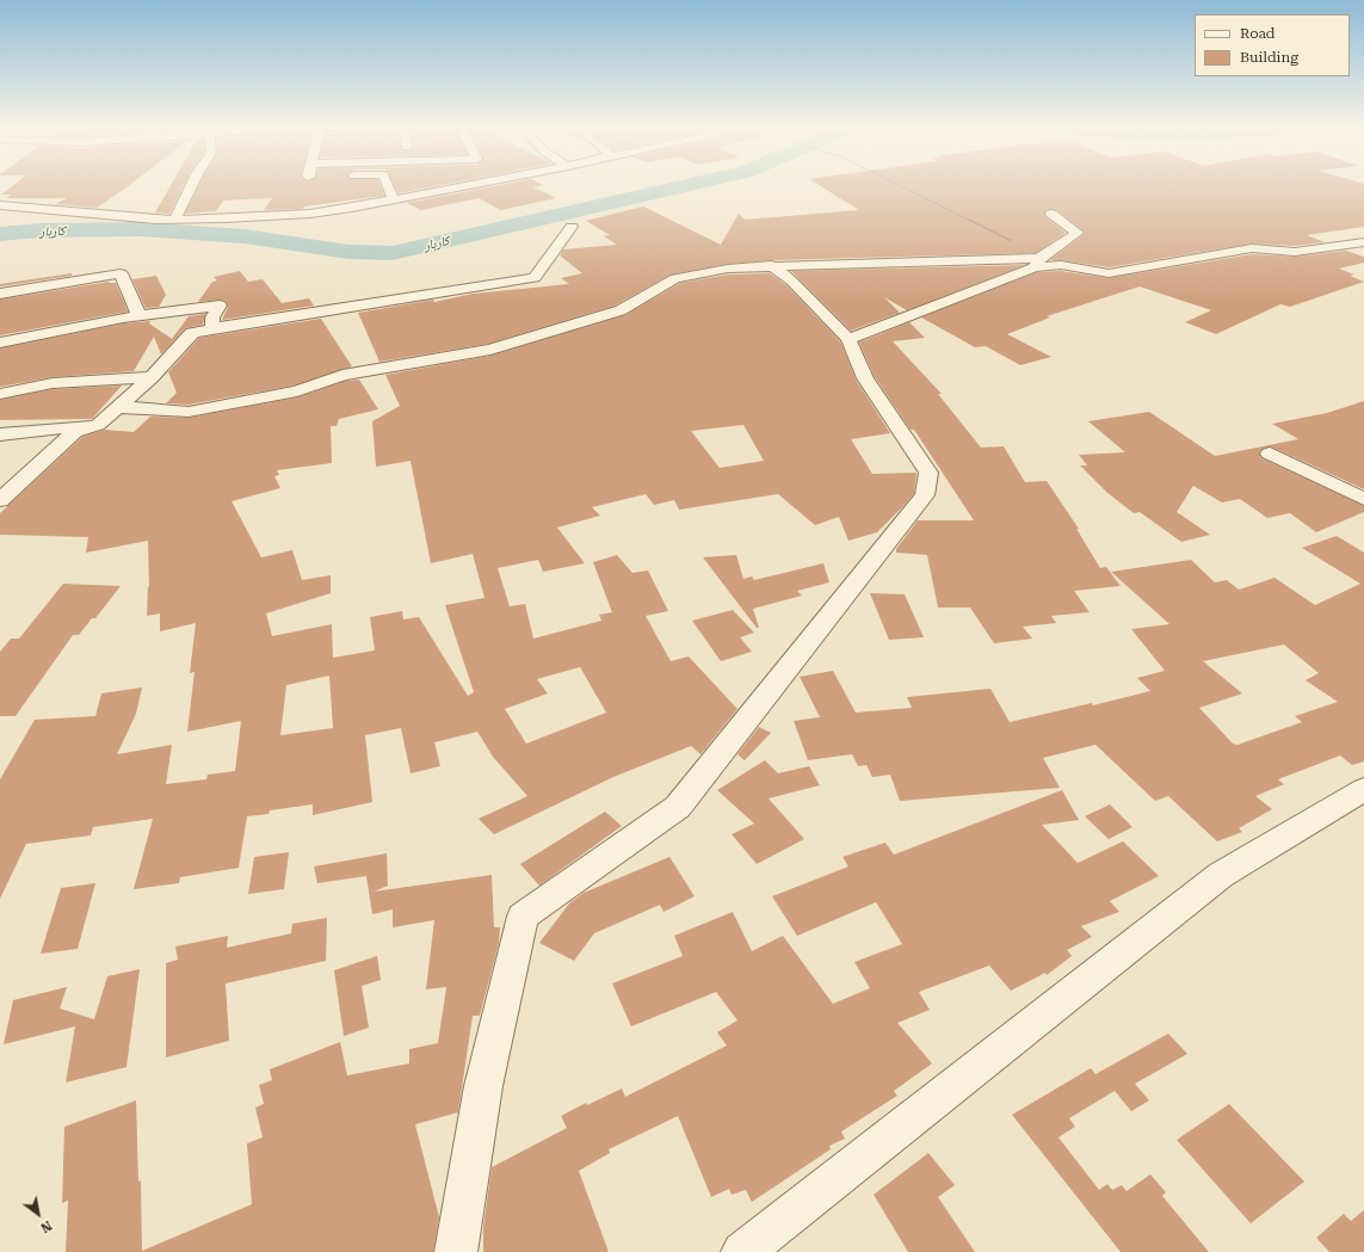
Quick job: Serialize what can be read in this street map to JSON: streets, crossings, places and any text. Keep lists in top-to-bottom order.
{
  "water": ["کاربار"],
  "legend": ["Road", "Building"],
  "north": "bottom right"
}
